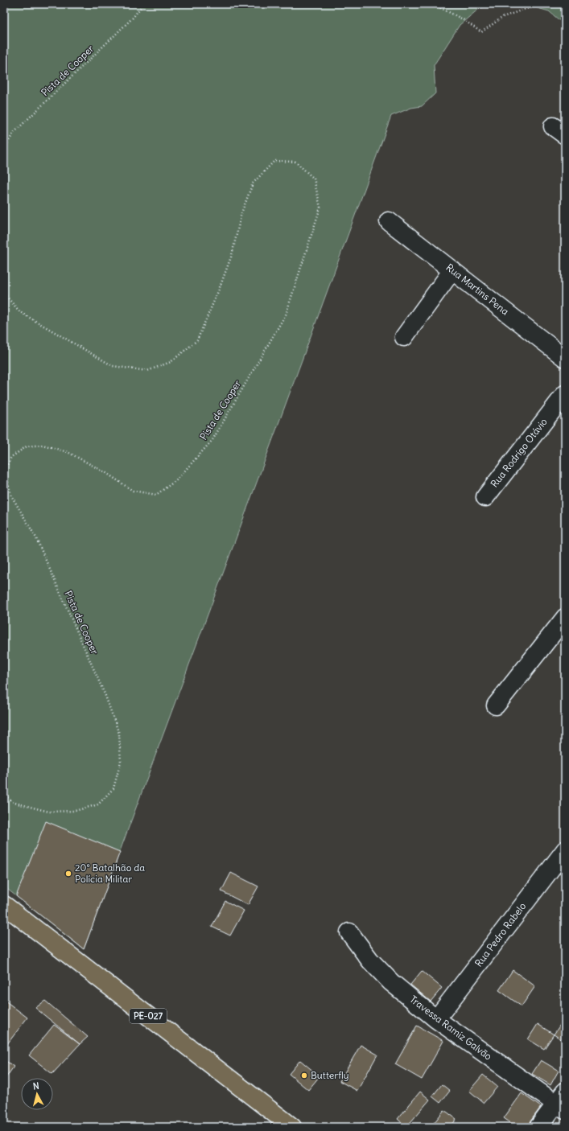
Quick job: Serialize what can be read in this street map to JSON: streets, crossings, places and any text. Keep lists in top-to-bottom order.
{
  "streets": {
    "main road": ["PE-027"],
    "street": [
      "Rua Martins Pena",
      "Rua Rodrigo Otávio",
      "Rua Pedro Rabelo",
      "Travessa Ramiz Galvão"
    ],
    "path": ["Pista de Cooper"]
  },
  "crossings": [
    ["Rua Pedro Rabelo", "Travessa Ramiz Galvão"]
  ],
  "places": ["20º Batalhão da Polícia Militar", "Butterfly"],
  "north": "top"
}
